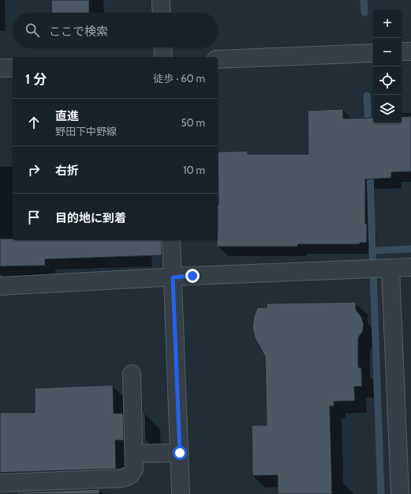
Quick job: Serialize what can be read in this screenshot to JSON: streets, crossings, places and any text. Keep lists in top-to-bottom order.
{
  "page": {
    "map_buttons": ["+", "−"],
    "search": "ここで検索",
    "heading": ["1 分", "徒歩 · 60 m"],
    "list": [
      ["直進", "野田下中野線", "50 m"],
      ["右折", "10 m"],
      "目的地に到着"
    ]
  }
}
